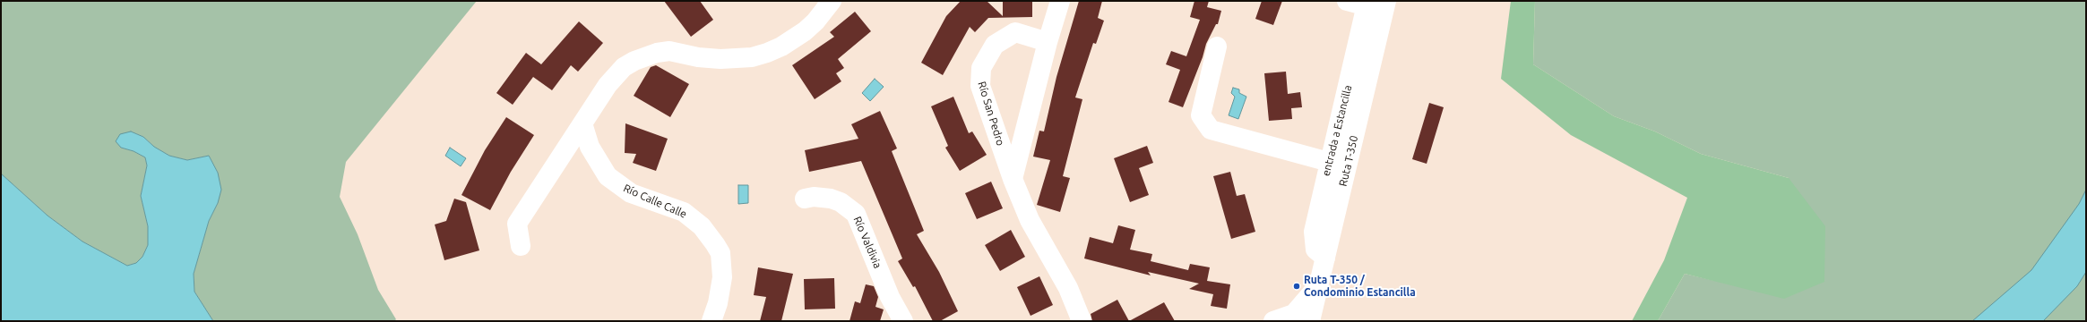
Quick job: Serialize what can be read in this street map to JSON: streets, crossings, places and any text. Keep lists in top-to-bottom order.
{
  "streets": {
    "street": [
      "Río San Pedro",
      "entrada a Estancilla",
      "Ruta T-350",
      "Río Calle Calle",
      "Río Valdivia"
    ]
  },
  "crossings": [
    ["entrada a Estancilla", "Ruta T-350"]
  ],
  "places": ["Ruta T-350 / Condominio Estancilla"]
}
